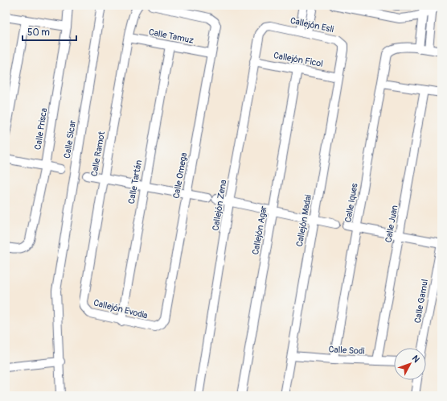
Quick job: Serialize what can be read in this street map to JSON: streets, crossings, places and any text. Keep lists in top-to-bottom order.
{
  "streets": {
    "street": [
      "Callejón Esli",
      "Calle Tamuz",
      "Callejón Ficol",
      "Calle Prisca",
      "Calle Sicar",
      "Calle Ramot",
      "Calle Omega",
      "Calle Tartán",
      "Calle Iques",
      "Callejón Zena",
      "Callejón Madai",
      "Calle Juan",
      "Callejón Agar",
      "Calle Gamul",
      "Callejón Evodia",
      "Calle Sodi"
    ]
  },
  "crossings": [
    ["Callejón Esli", "Callejón Zena"],
    ["Callejón Esli", "Callejón Madai"],
    ["Calle Tamuz", "Calle Ramot"],
    ["Calle Tamuz", "Calle Omega"],
    ["Calle Tamuz", "Calle Tartán"],
    ["Callejón Ficol", "Callejón Zena"],
    ["Callejón Ficol", "Callejón Madai"],
    ["Callejón Ficol", "Callejón Agar"],
    ["Calle Ramot", "Callejón Evodia"],
    ["Calle Omega", "Callejón Evodia"],
    ["Calle Tartán", "Callejón Evodia"],
    ["Calle Iques", "Calle Sodi"],
    ["Callejón Madai", "Calle Sodi"],
    ["Calle Juan", "Calle Sodi"]
  ],
  "scale_bar": "50 m",
  "north": "top right"
}
